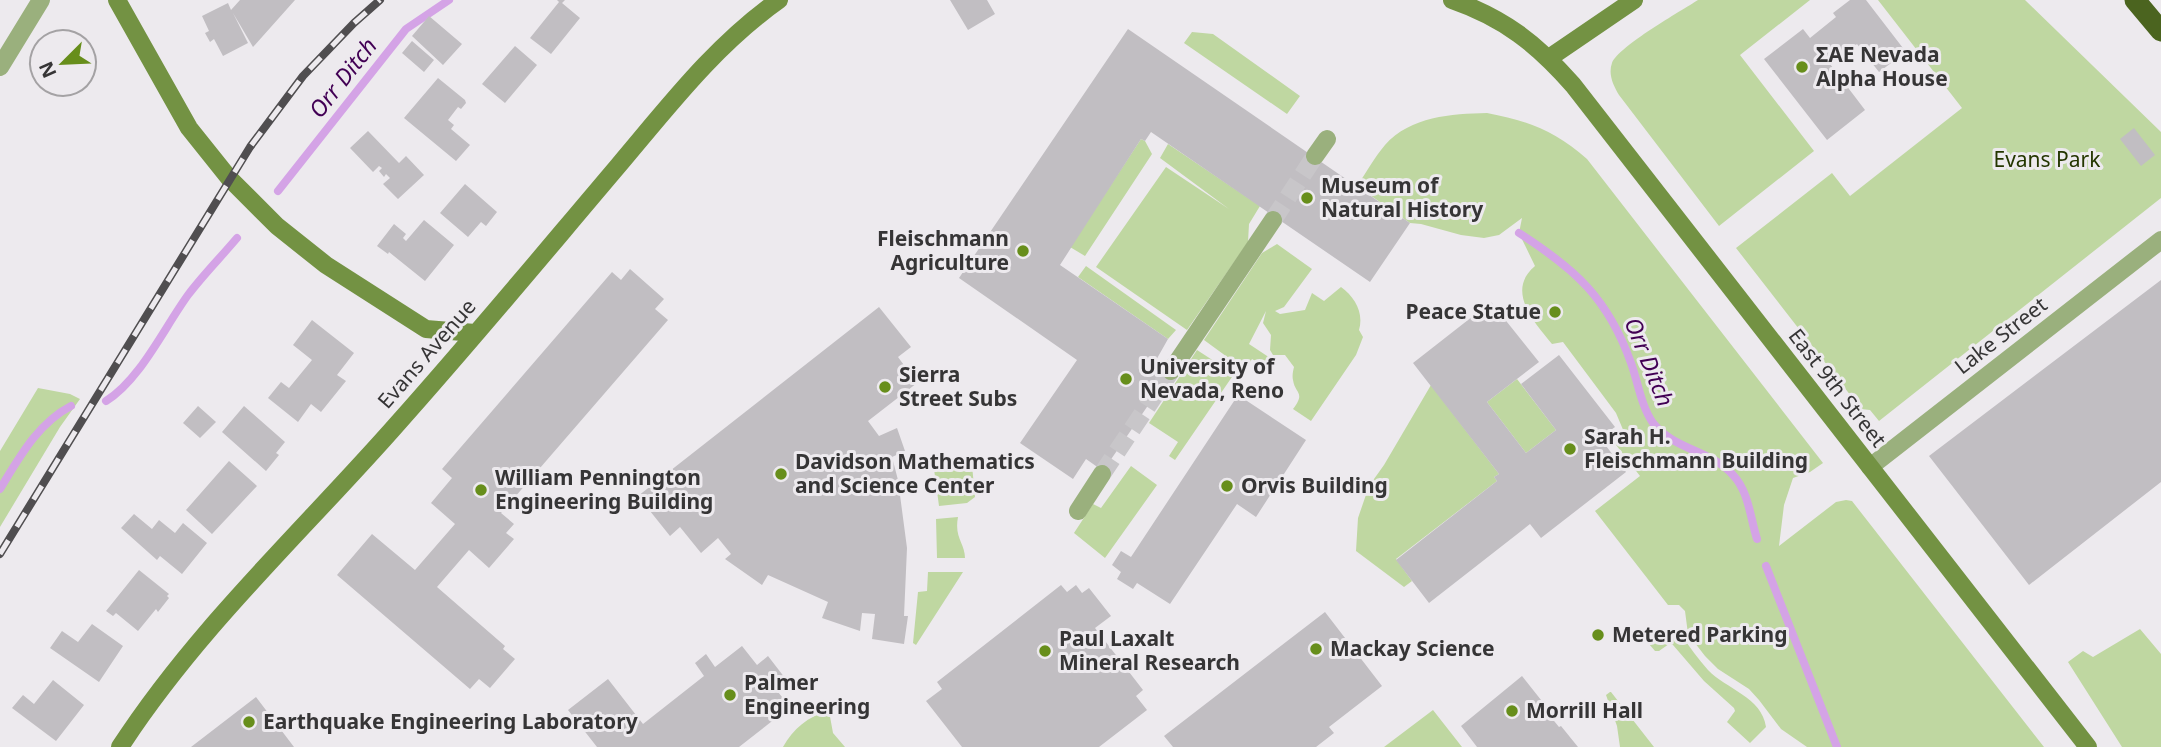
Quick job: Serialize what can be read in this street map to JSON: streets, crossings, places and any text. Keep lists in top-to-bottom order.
{
  "streets": {
    "street": ["Lake Street", "Evans Avenue", "East 9th Street"]
  },
  "crossings": [
    ["Lake Street", "East 9th Street"]
  ],
  "water": ["Orr Ditch"],
  "parks": ["Evans Park"],
  "places": [
    "ΣΑΕ Nevada Alpha House",
    "Museum of Natural History",
    "Fleischmann Agriculture",
    "Peace Statue",
    "University of Nevada, Reno",
    "Sierra Street Subs",
    "Sarah H. Fleischmann Building",
    "Davidson Mathematics and Science Center",
    "Orvis Building",
    "William Pennington Engineering Building",
    "Metered Parking",
    "Mackay Science",
    "Paul Laxalt Mineral Research",
    "Palmer Engineering",
    "Morrill Hall",
    "Earthquake Engineering Laboratory"
  ],
  "north": "bottom left"
}
